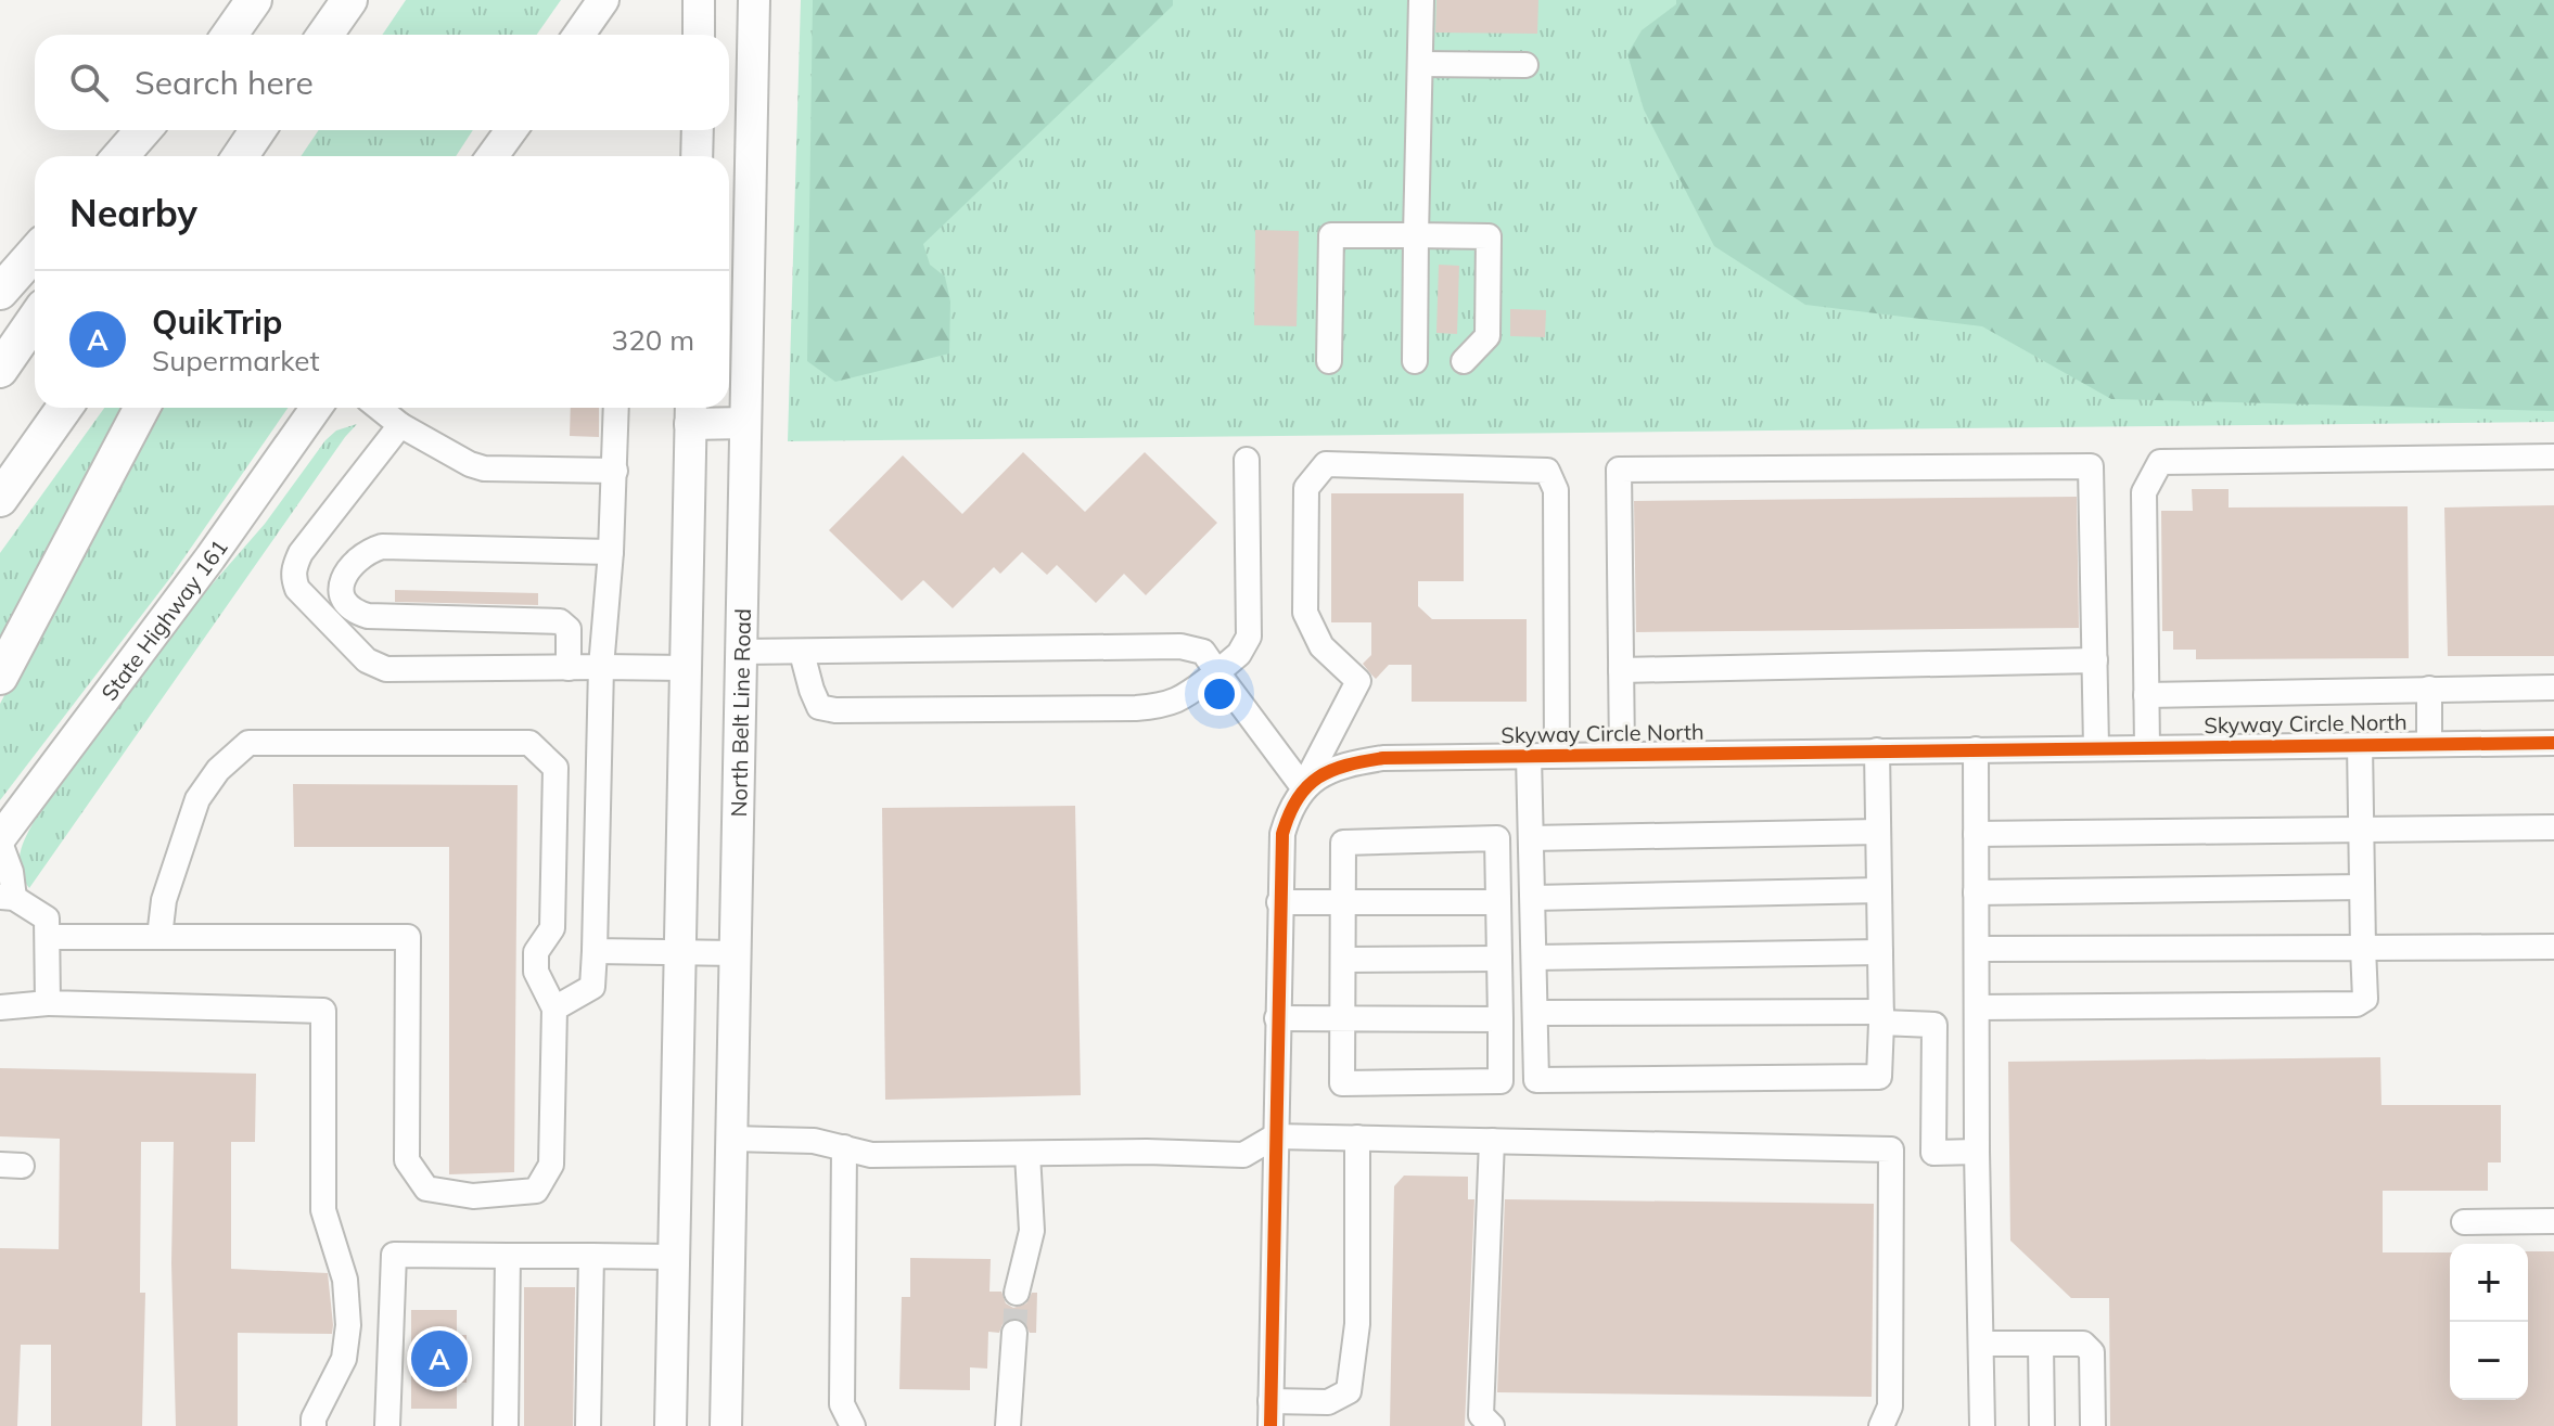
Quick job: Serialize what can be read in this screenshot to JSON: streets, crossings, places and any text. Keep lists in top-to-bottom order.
{
  "streets": {
    "main road": ["State Highway 161", "North Belt Line Road"],
    "street": ["Skyway Circle North"]
  },
  "page": {
    "search": "Search here",
    "heading": "Nearby",
    "list": [
      {
        "mark": "A",
        "name": "QuikTrip",
        "note": "Supermarket",
        "value": "320 m"
      }
    ],
    "map_buttons": ["+", "−"],
    "pins": "A"
  }
}
